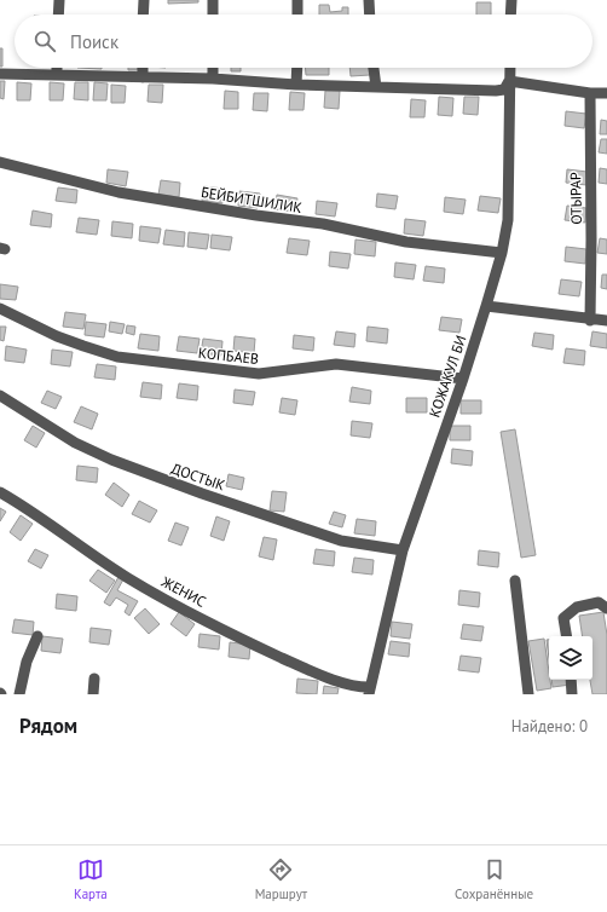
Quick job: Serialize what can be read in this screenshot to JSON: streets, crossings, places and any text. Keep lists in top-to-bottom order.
{
  "streets": {
    "street": [
      "ОТЫРАР",
      "БЕЙБИТШИЛИК",
      "КОПБАЕВ",
      "КОЖАКУЛ БИ",
      "ДОСТЫК",
      "ЖЕНИС"
    ]
  },
  "crossings": [
    ["БЕЙБИТШИЛИК", "КОЖАКУЛ БИ"],
    ["КОПБАЕВ", "КОЖАКУЛ БИ"],
    ["КОЖАКУЛ БИ", "ДОСТЫК"],
    ["КОЖАКУЛ БИ", "ЖЕНИС"]
  ],
  "page": {
    "search": "Поиск",
    "heading": ["Рядом", "Найдено: 0"],
    "nav": ["Карта", "Маршрут", "Сохранённые"]
  }
}
